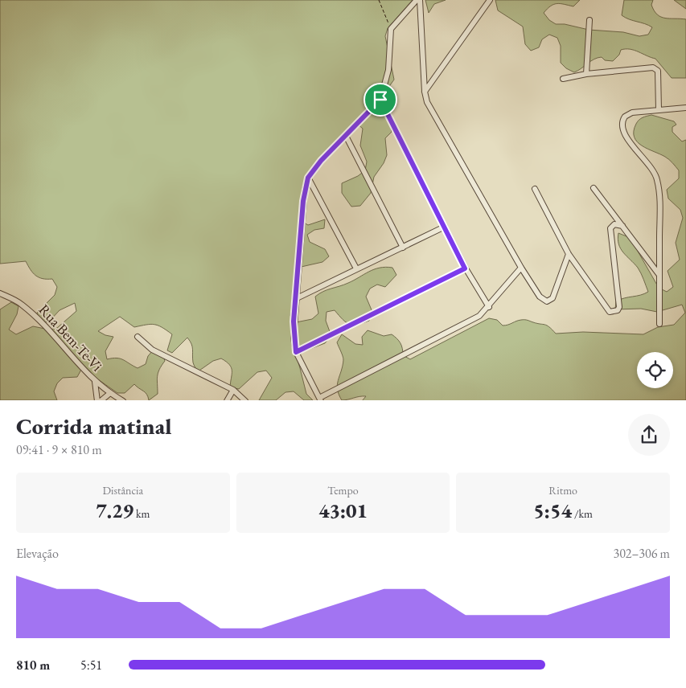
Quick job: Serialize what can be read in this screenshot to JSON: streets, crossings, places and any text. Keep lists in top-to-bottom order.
{
  "streets": {
    "street": ["Rua Bem-Te-Vi"]
  },
  "page": {
    "heading": ["Corrida matinal", "09:41 · 9 × 810 m"],
    "stats": [
      ["Distância", "7.29 km"],
      ["Tempo", "43:01"],
      ["Ritmo", "5:54 /km"]
    ],
    "chart": ["Elevação", "302–306 m"],
    "list": [
      {
        "name": "810 m",
        "note": "5:51"
      }
    ]
  }
}
